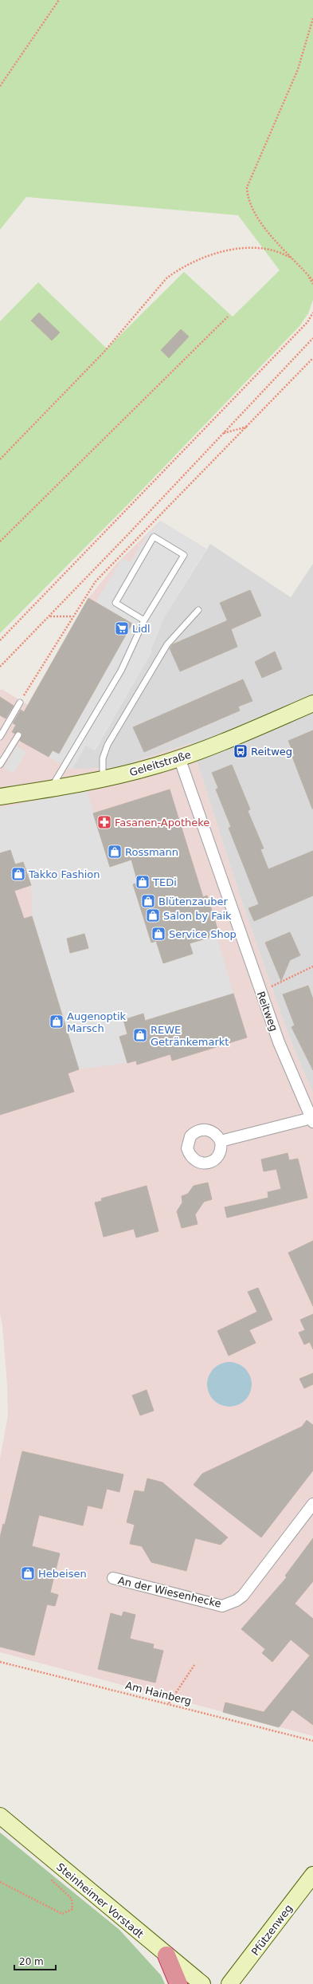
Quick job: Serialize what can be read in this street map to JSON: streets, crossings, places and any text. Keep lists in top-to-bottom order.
{
  "streets": {
    "main road": ["Geleitstraße", "Steinheimer Vorstadt", "Pfützenweg"],
    "street": ["Reitweg", "An der Wiesenhecke"],
    "path": ["Am Hainberg"]
  },
  "crossings": [
    ["Geleitstraße", "Reitweg"]
  ],
  "places": {
    "supermarket": ["Lidl"],
    "bus stop": ["Reitweg"],
    "pharmacy": ["Fasanen-Apotheke"],
    "shop": [
      "Rossmann",
      "Takko Fashion",
      "TEDi",
      "Blütenzauber",
      "Salon by Faik",
      "Service Shop",
      "Augenoptik Marsch",
      "REWE Getränkemarkt",
      "Hebeisen"
    ]
  },
  "scale_bar": "20 m"
}
